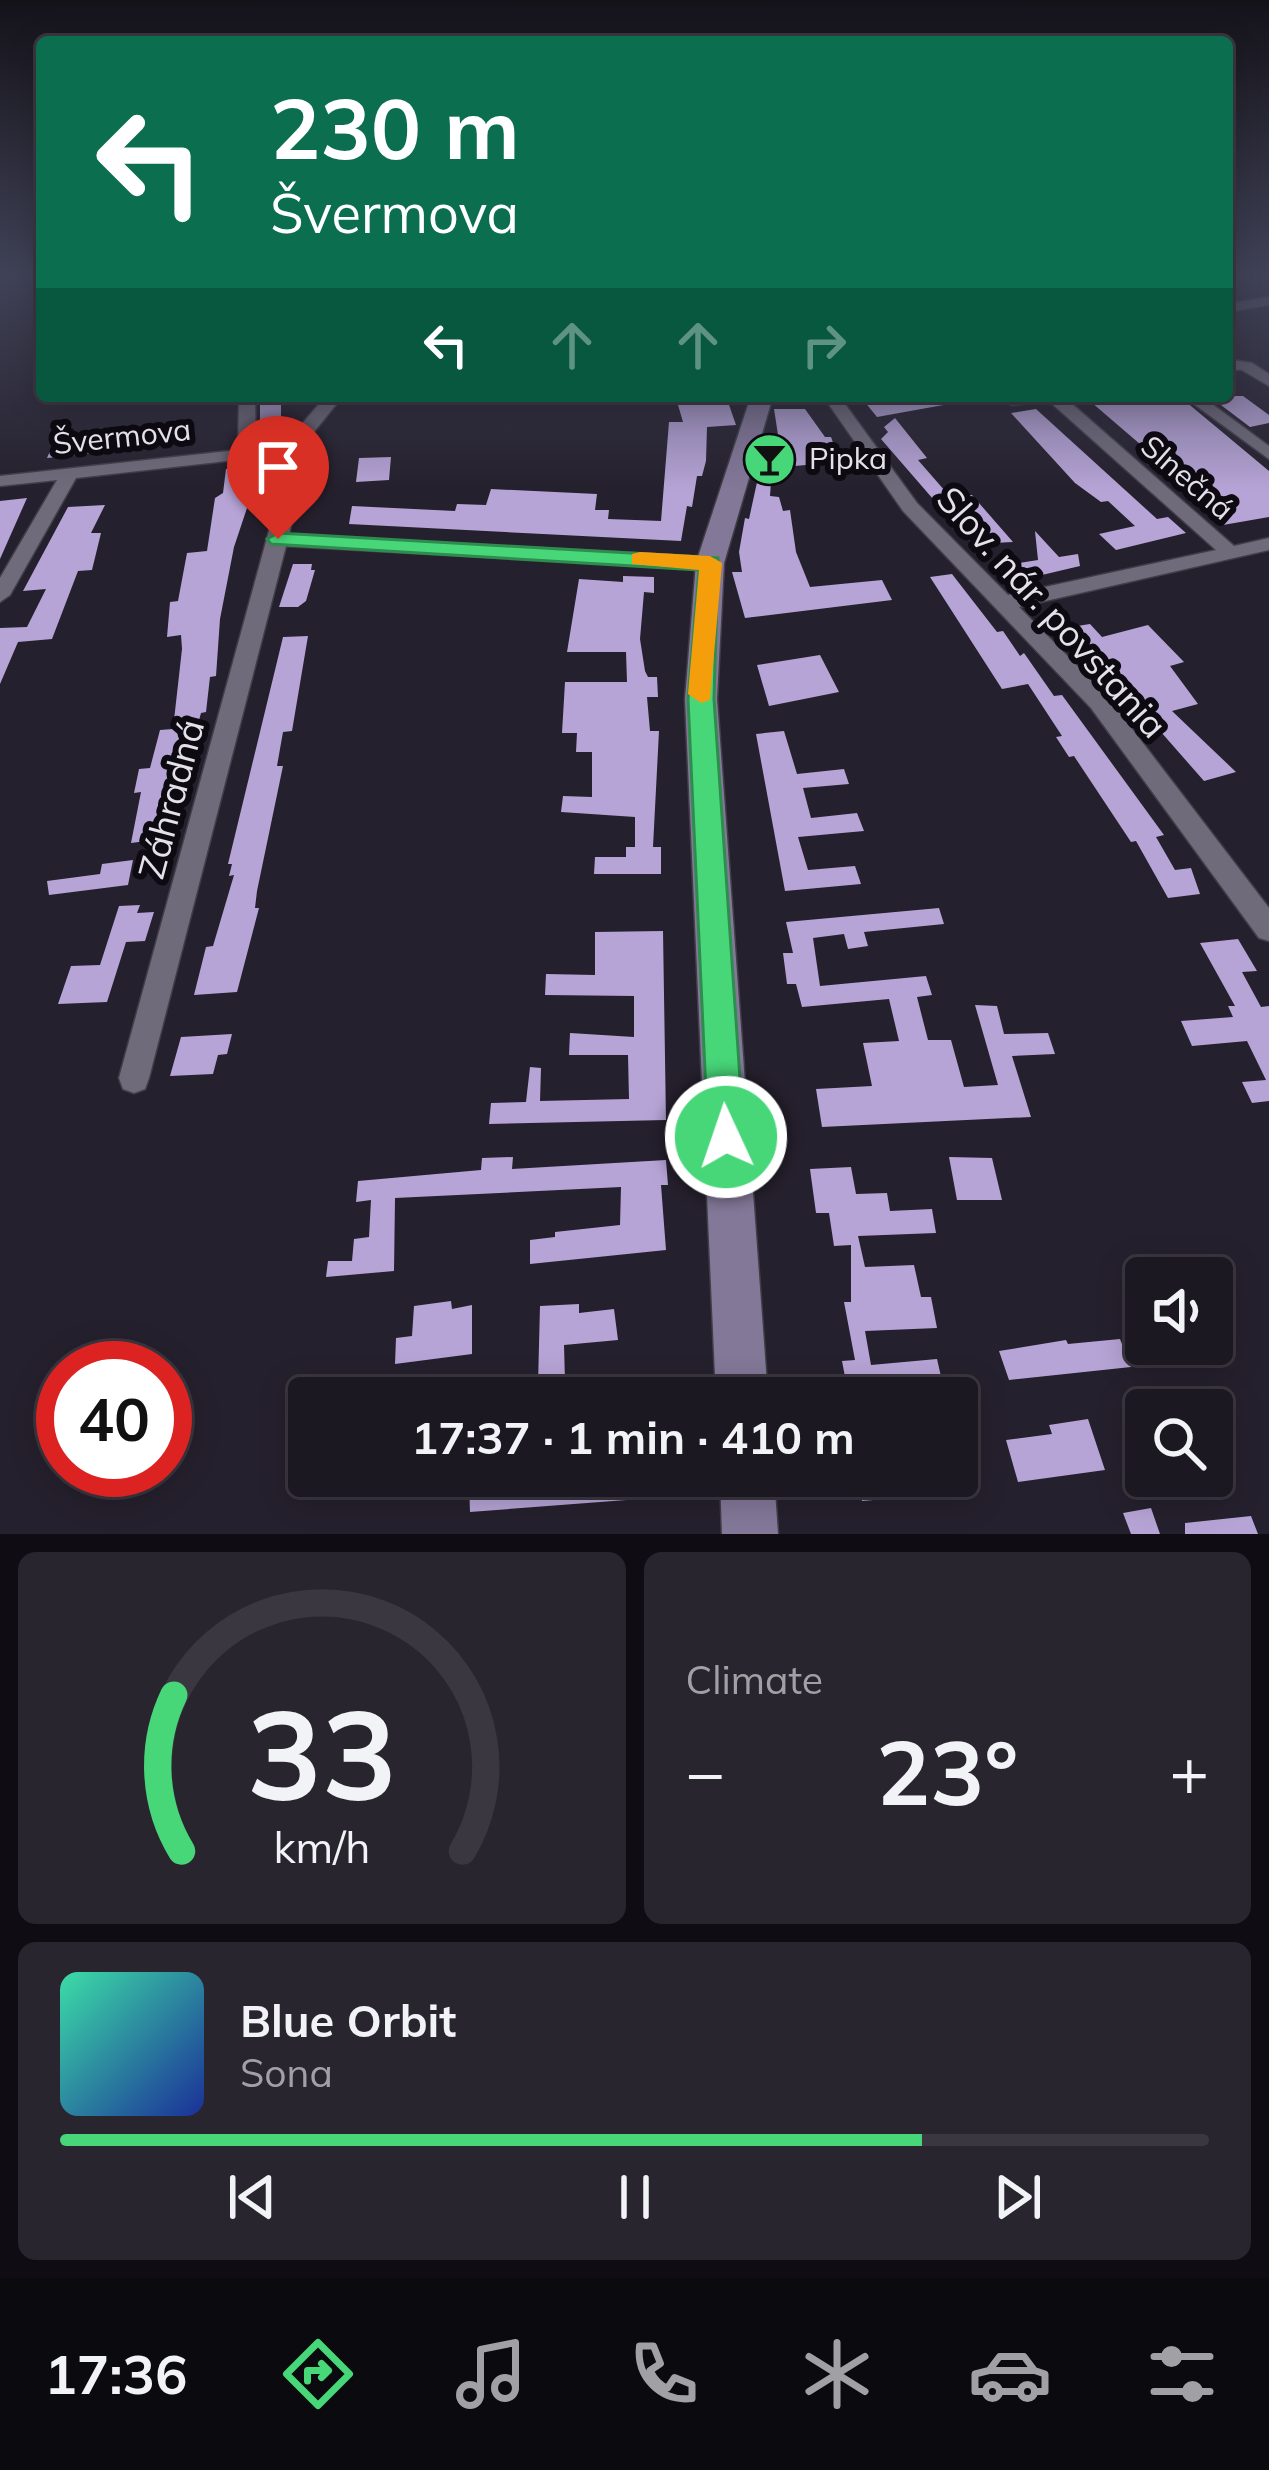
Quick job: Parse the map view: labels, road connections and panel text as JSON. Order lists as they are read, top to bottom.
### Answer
{
  "streets": {
    "street": [
      "Švermova",
      "Slnečná",
      "Slov. nár. povstania",
      "Záhradná"
    ]
  },
  "places": {
    "bar": ["Pipka"]
  },
  "page": {
    "turn": ["230 m", "Švermova"],
    "limit": "40",
    "trip": "17:37 · 1 min · 410 m",
    "tile": "Climate",
    "heat": ["−", "23°", "+"],
    "song": ["Blue Orbit", "Sona"],
    "tabs": "17:36",
    "gauge": ["33", "km/h"]
  }
}
